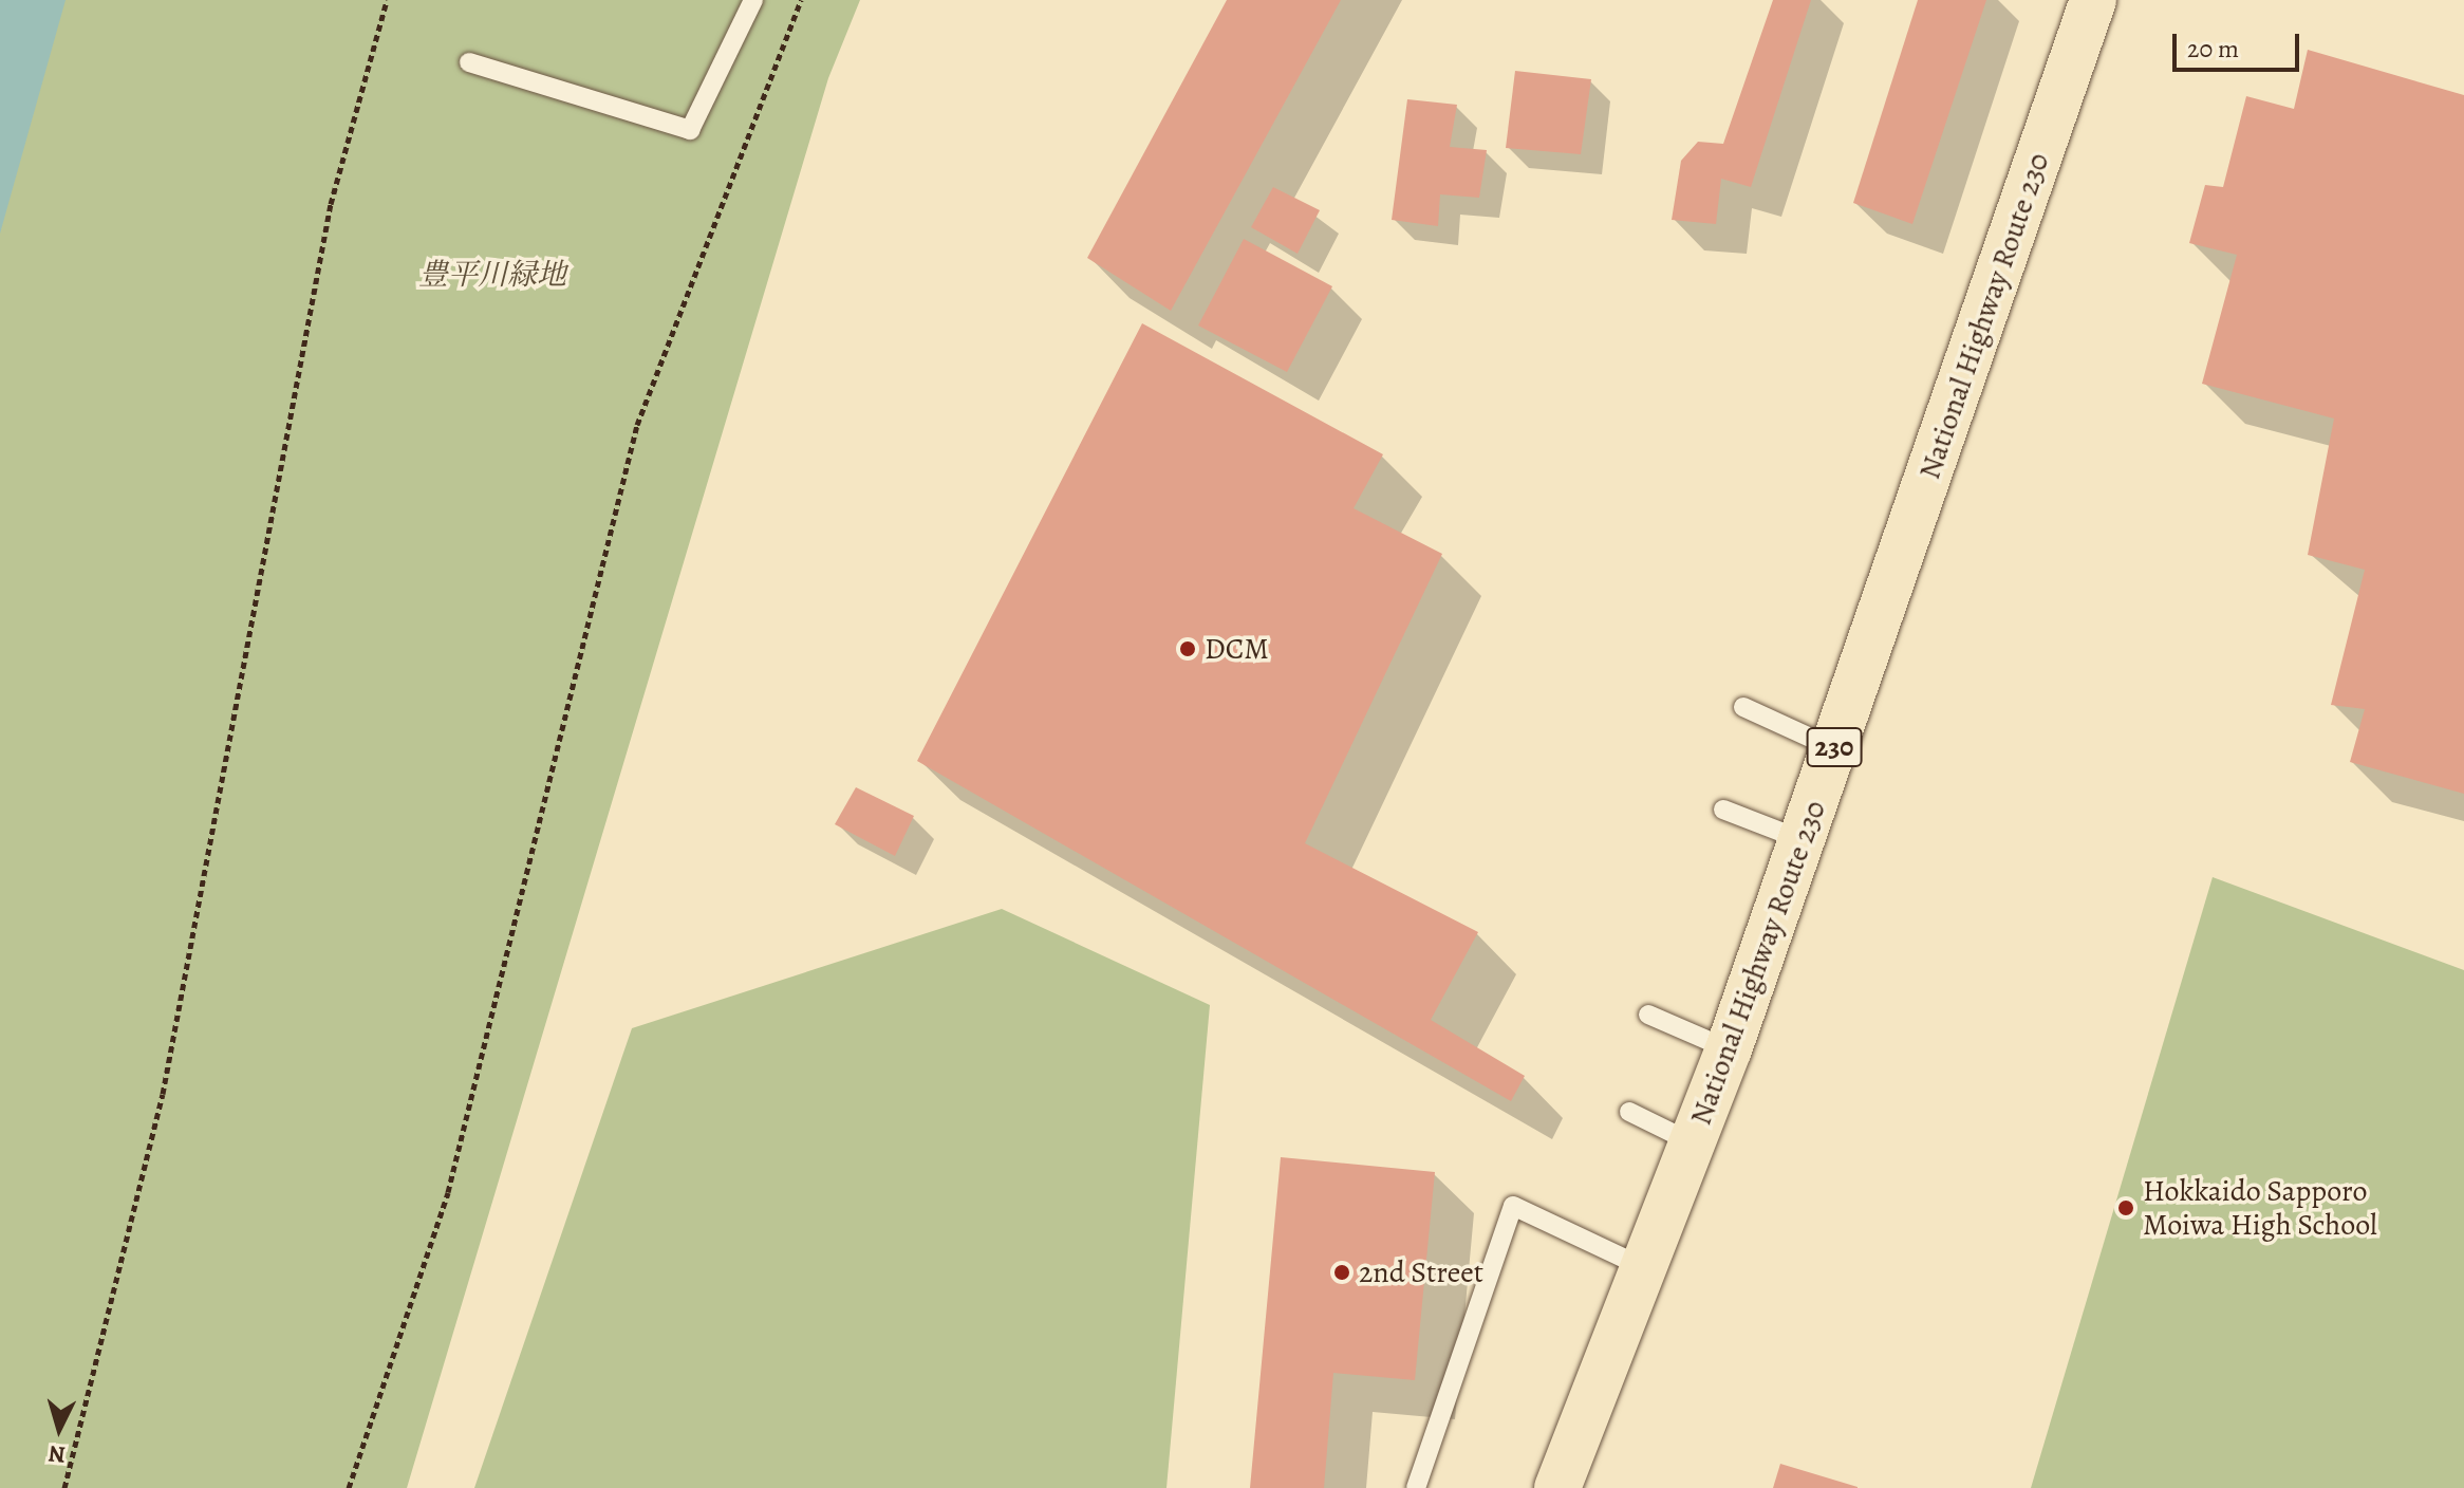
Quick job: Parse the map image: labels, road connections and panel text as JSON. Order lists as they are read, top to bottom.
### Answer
{
  "streets": {
    "highway": ["National Highway Route 230", "230"]
  },
  "parks": ["豊平川緑地"],
  "places": ["DCM", "Hokkaido Sapporo Moiwa High School", "2nd Street"],
  "scale_bar": "20 m",
  "north": "bottom"
}
